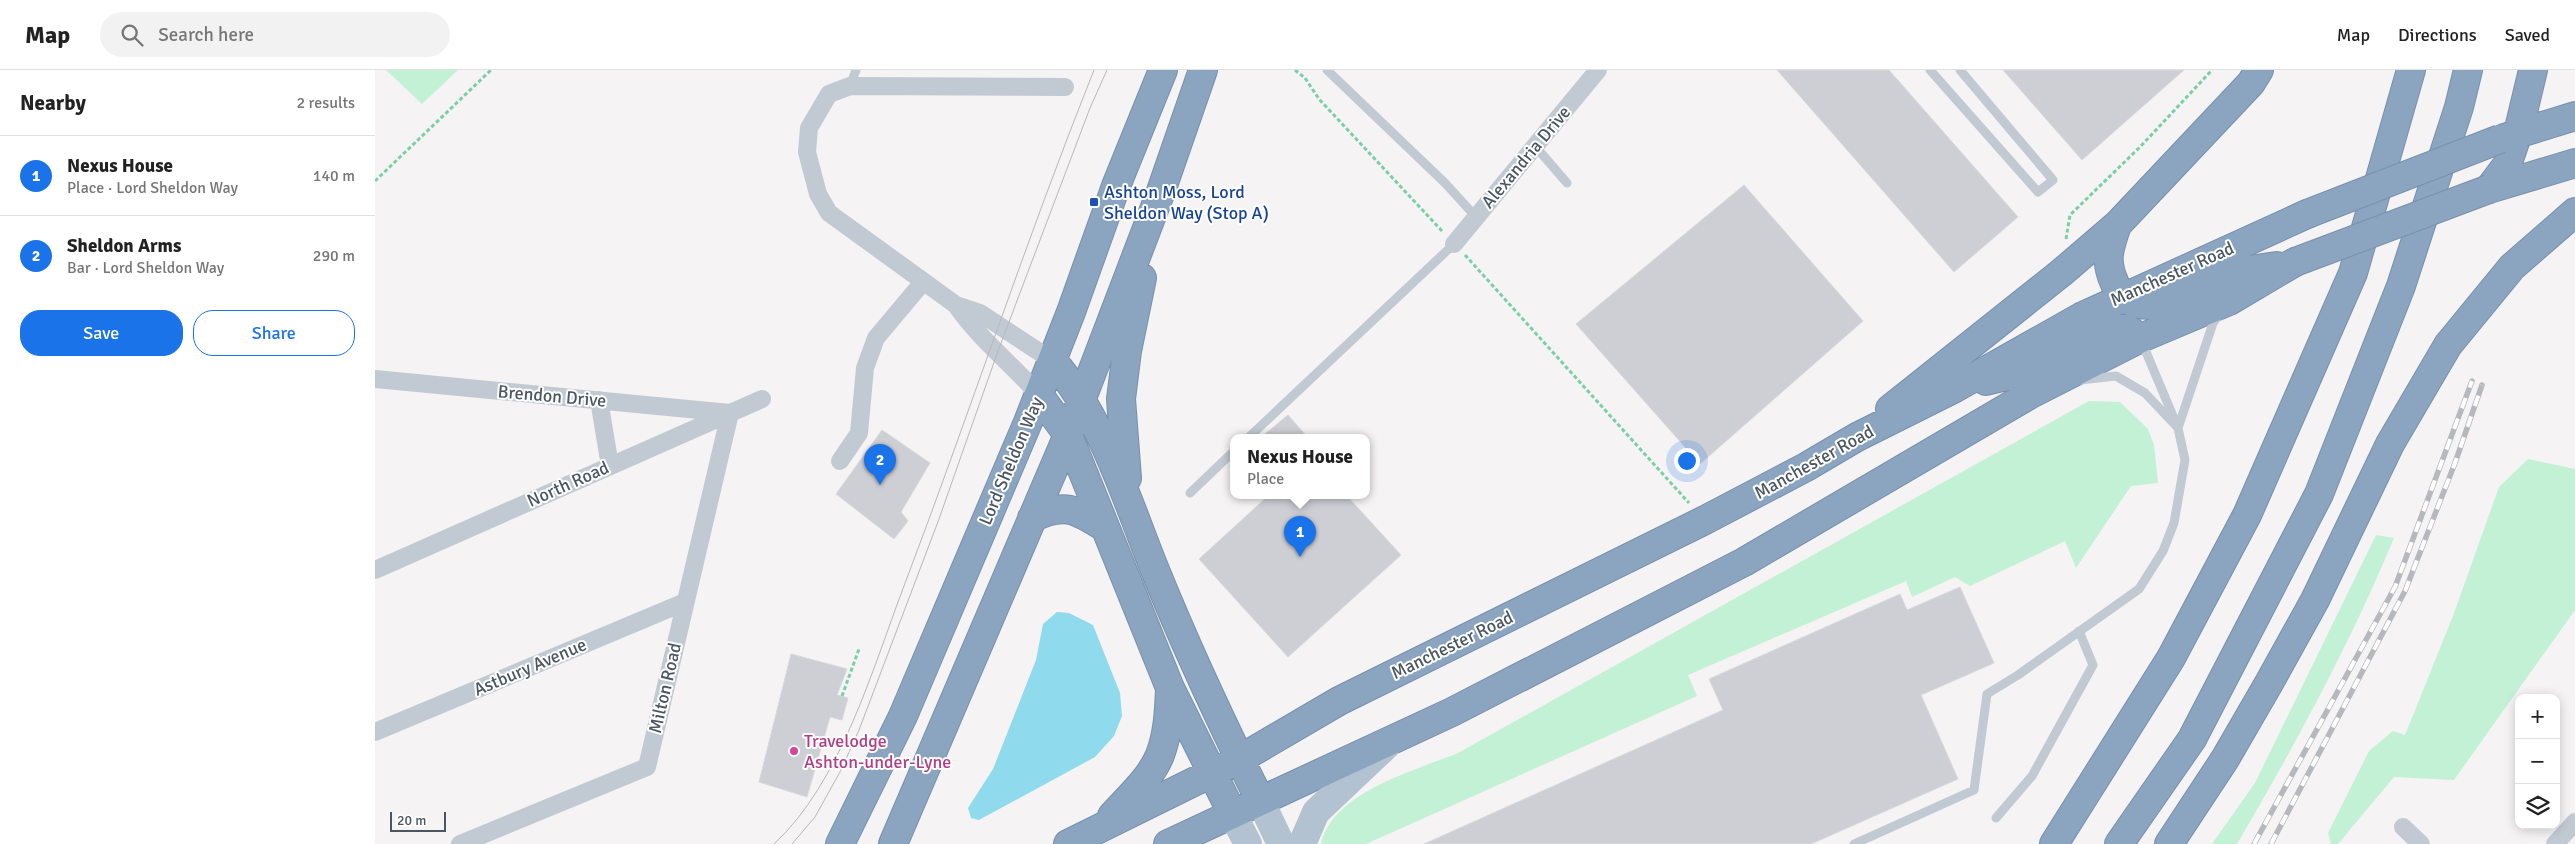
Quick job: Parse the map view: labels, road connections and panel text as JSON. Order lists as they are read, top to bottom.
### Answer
{
  "streets": {
    "highway": ["Manchester Road", "Lord Sheldon Way"],
    "street": [
      "Alexandria Drive",
      "Brendon Drive",
      "North Road",
      "Astbury Avenue",
      "Milton Road"
    ]
  },
  "crossings": [
    ["Brendon Drive", "North Road"],
    ["Brendon Drive", "Milton Road"],
    ["North Road", "Milton Road"],
    ["Astbury Avenue", "Milton Road"]
  ],
  "places": {
    "transit": ["Ashton Moss, Lord Sheldon Way (Stop A)"],
    "other": ["Travelodge Ashton-under-Lyne"]
  },
  "scale_bar": "20 m",
  "page": {
    "header": "Map",
    "search": "Search here",
    "nav": ["Map", "Directions", "Saved"],
    "heading": ["Nearby", "2 results"],
    "list": [
      {
        "mark": "1",
        "name": "Nexus House",
        "note": "Place · Lord Sheldon Way",
        "value": "140 m"
      },
      {
        "mark": "2",
        "name": "Sheldon Arms",
        "note": "Bar · Lord Sheldon Way",
        "value": "290 m"
      }
    ],
    "buttons": ["Save", "Share"],
    "popup": ["Nexus House", "Place"],
    "pins": ["2", "1"],
    "map_buttons": ["+", "−"],
    "scale": "20 m"
  }
}
